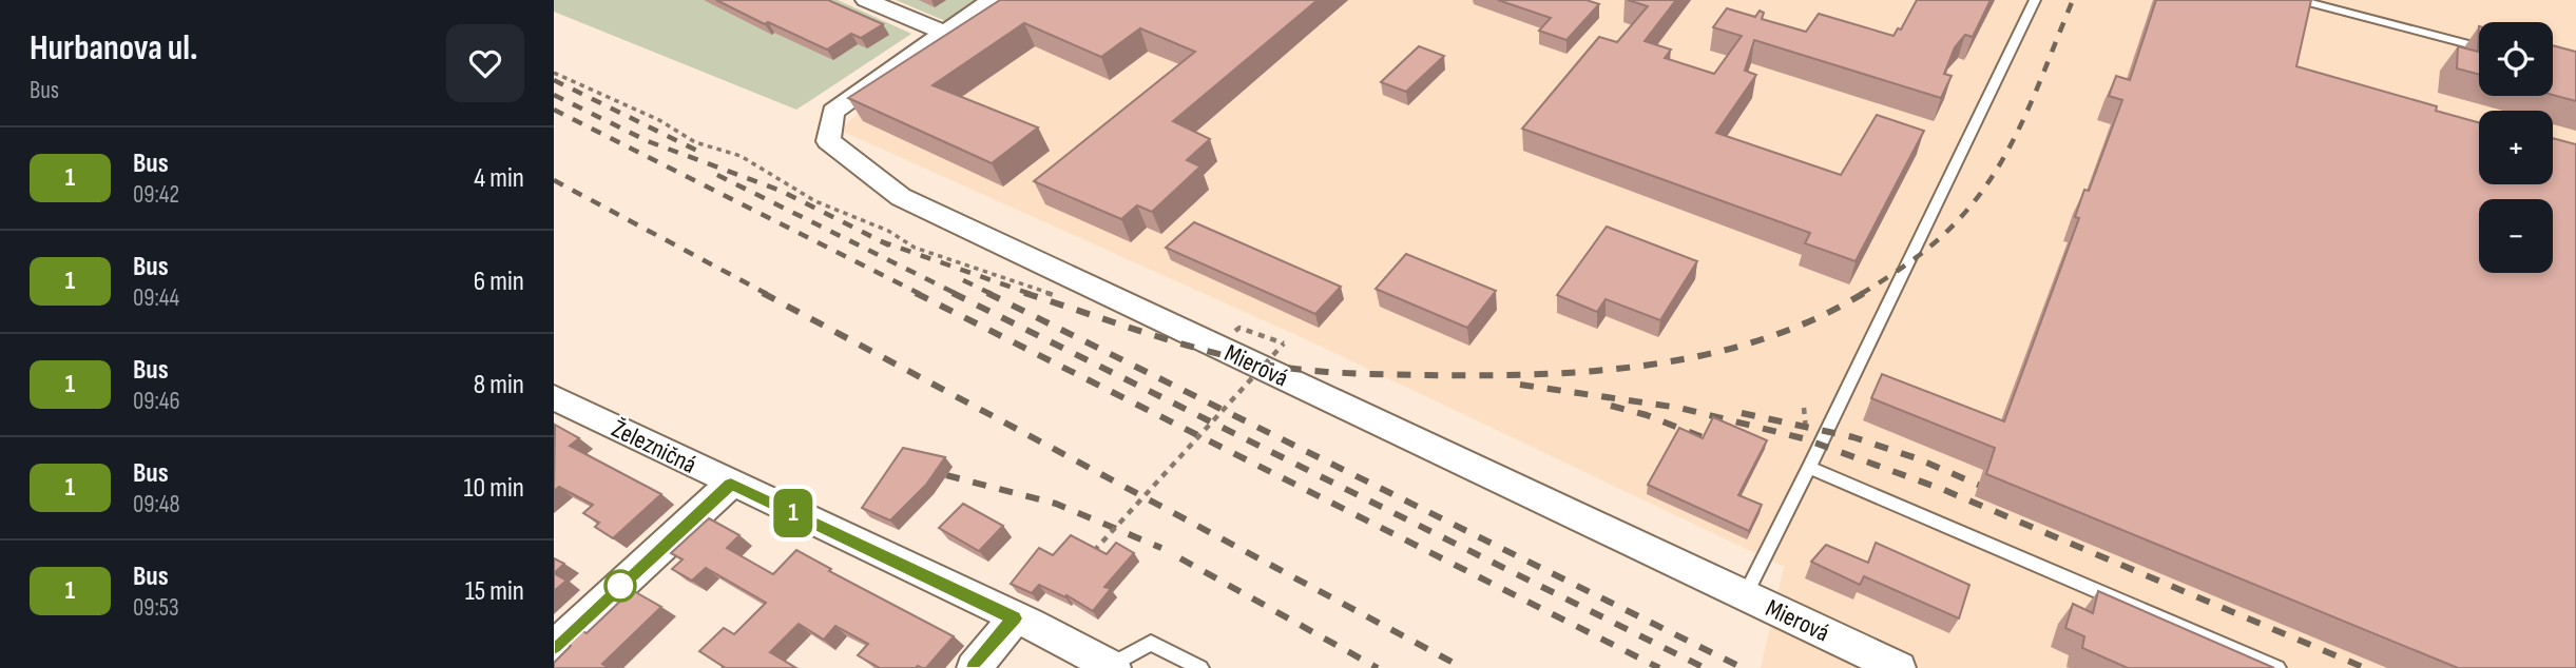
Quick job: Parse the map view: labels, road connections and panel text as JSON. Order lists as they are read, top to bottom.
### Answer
{
  "streets": {
    "street": ["Mierová", "Železničná"]
  },
  "lines": ["bus line 1"],
  "page": {
    "heading": ["Hurbanova ul.", "Bus"],
    "on_map": "1",
    "map_buttons": ["+", "−"],
    "list": [
      {
        "mark": "1",
        "name": "Bus",
        "note": "09:42",
        "value": "4 min"
      },
      {
        "mark": "1",
        "name": "Bus",
        "note": "09:44",
        "value": "6 min"
      },
      {
        "mark": "1",
        "name": "Bus",
        "note": "09:46",
        "value": "8 min"
      },
      {
        "mark": "1",
        "name": "Bus",
        "note": "09:48",
        "value": "10 min"
      },
      {
        "mark": "1",
        "name": "Bus",
        "note": "09:53",
        "value": "15 min"
      }
    ]
  }
}
